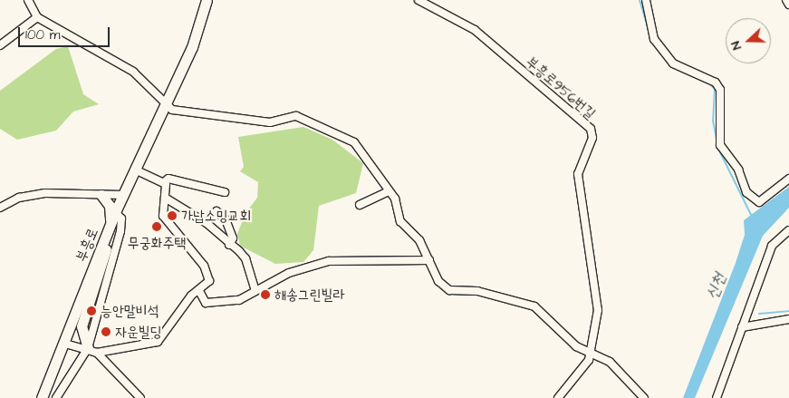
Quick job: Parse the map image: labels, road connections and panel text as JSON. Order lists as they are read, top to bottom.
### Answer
{
  "streets": {
    "main road": ["부흥로"],
    "street": ["부흥로956번길"]
  },
  "water": ["신천"],
  "places": [
    "가납소밍교회",
    "무궁화주택",
    "해송그린빌라",
    "능안말비석",
    "자운빌딩"
  ],
  "scale_bar": "100 m",
  "north": "left"
}
